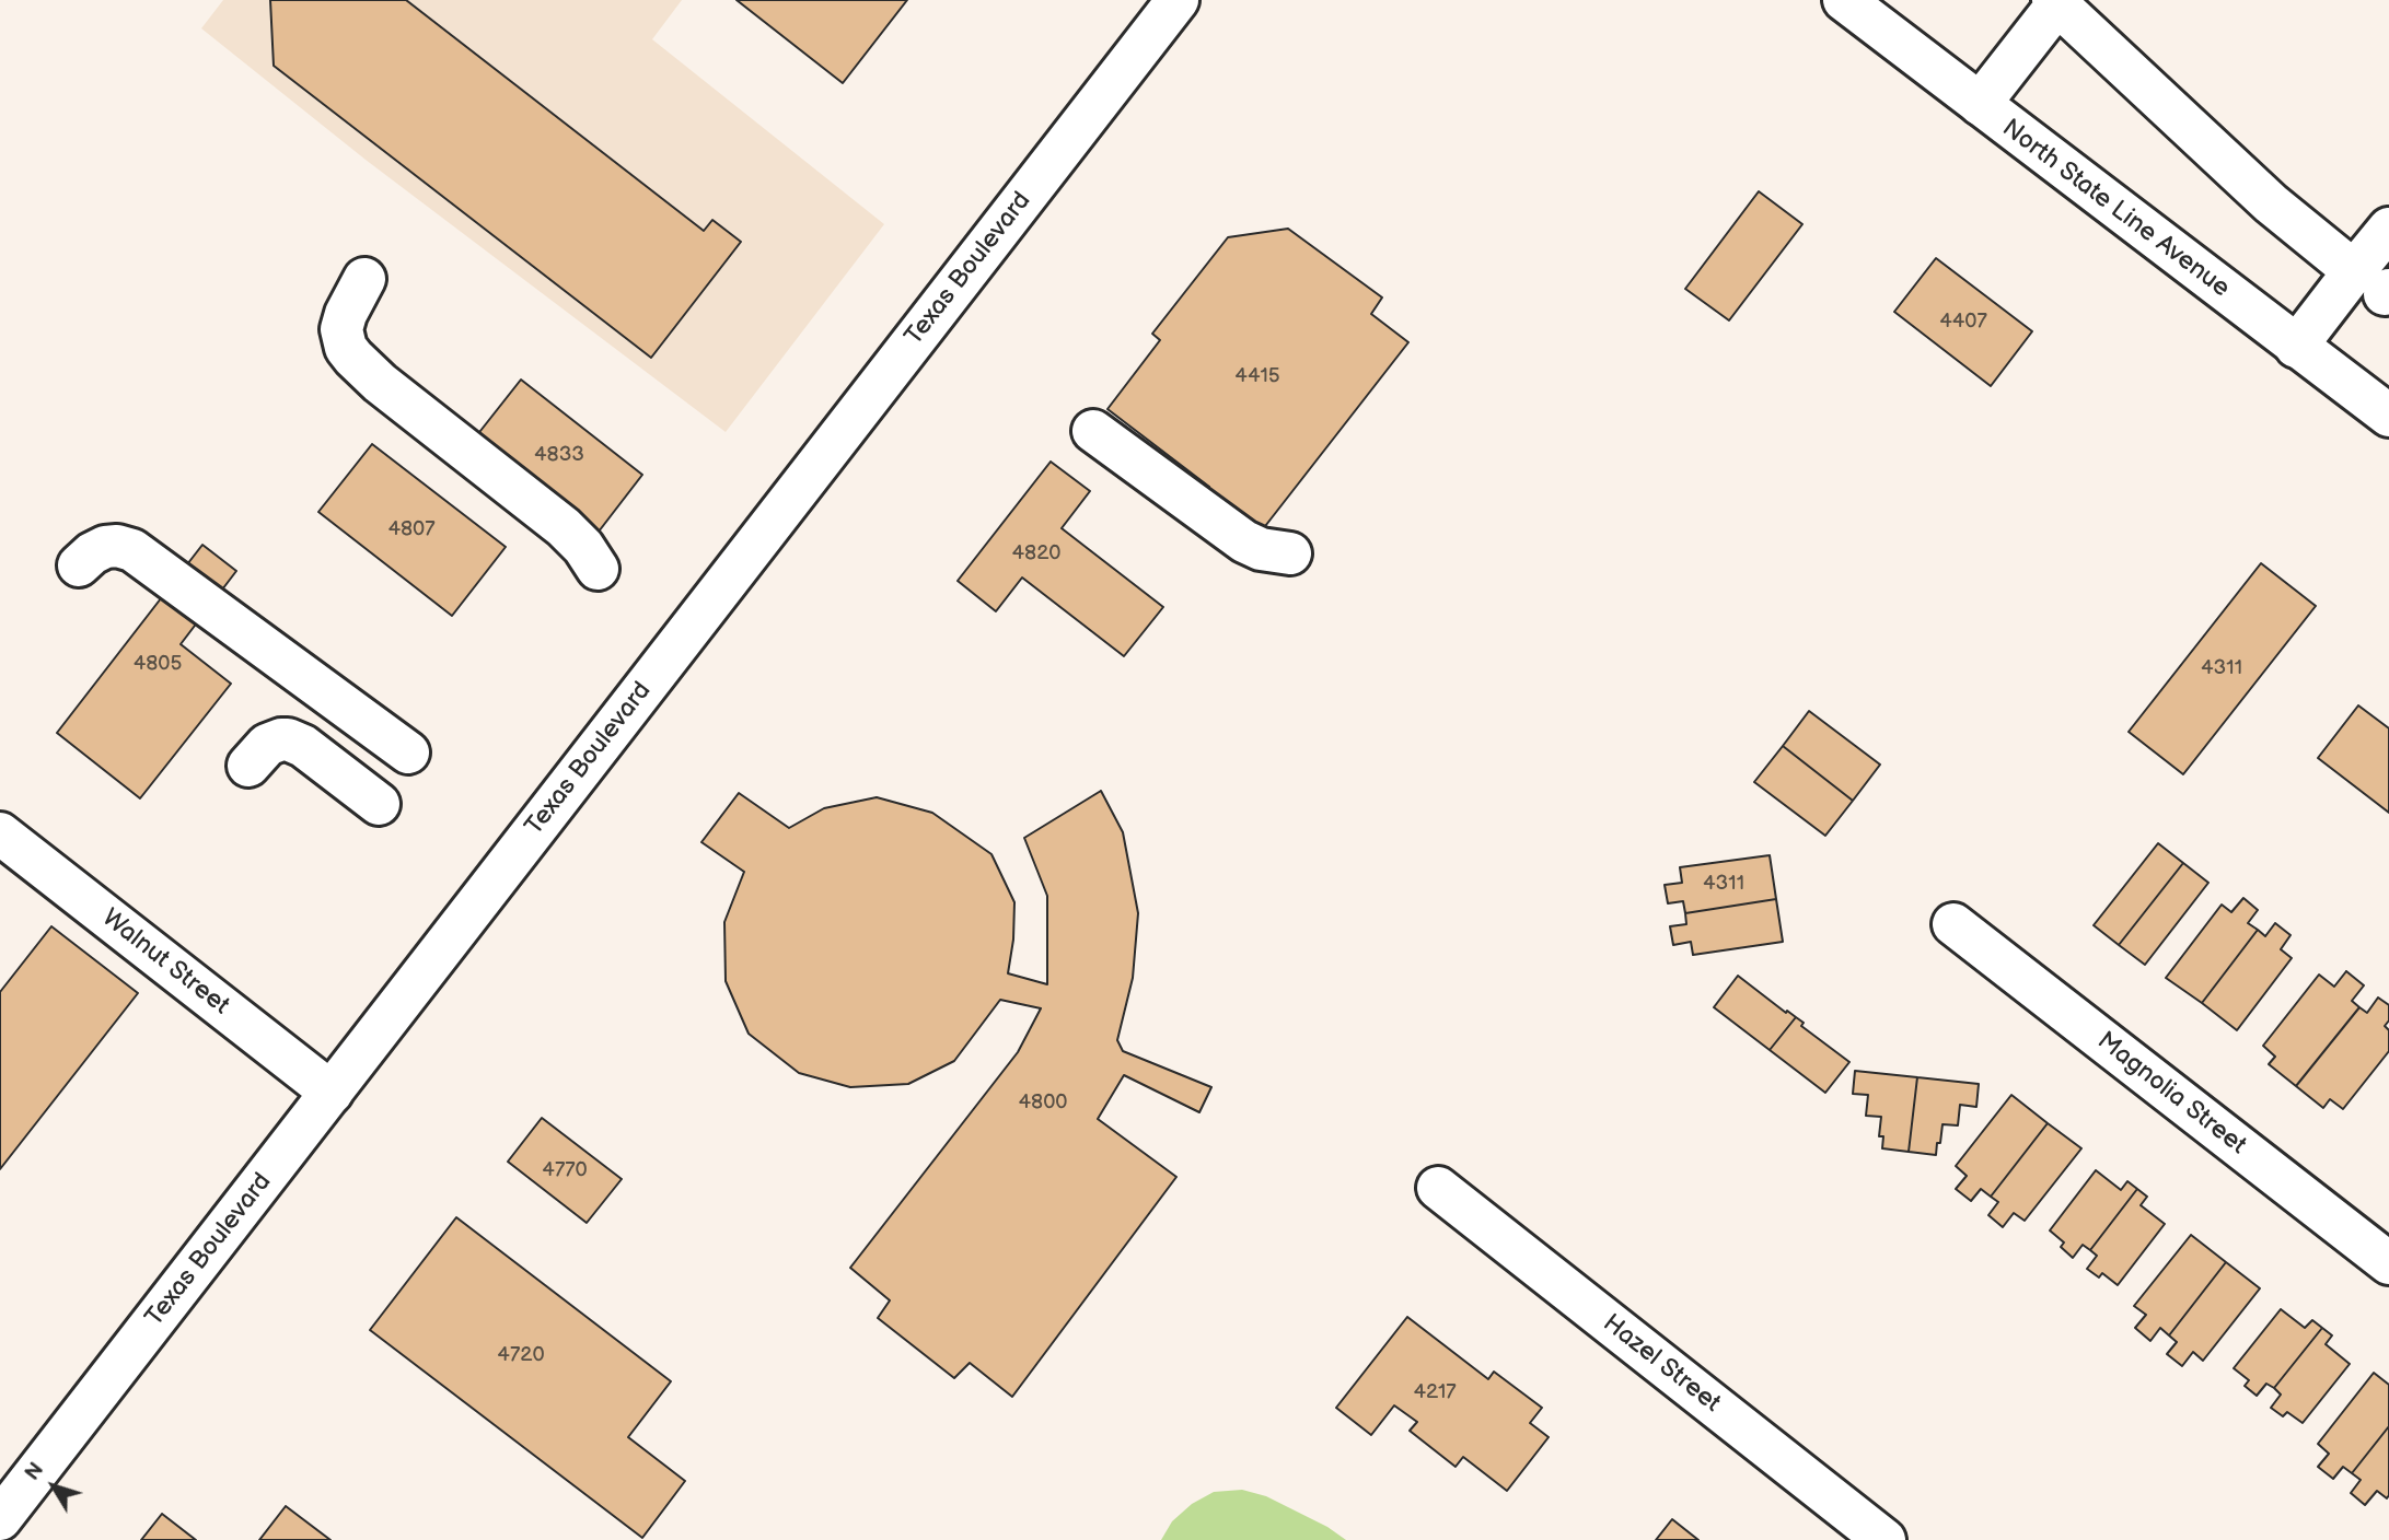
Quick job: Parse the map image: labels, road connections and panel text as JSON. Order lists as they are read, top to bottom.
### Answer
{
  "streets": {
    "main road": [
      "North State Line Avenue",
      "Texas Boulevard",
      "Walnut Street",
      "Magnolia Street",
      "Hazel Street"
    ]
  },
  "crossings": [
    ["Texas Boulevard", "Walnut Street"]
  ],
  "house_numbers": [
    "4407",
    "4415",
    "4833",
    "4807",
    "4820",
    "4805",
    "4311",
    "4311",
    "4800",
    "4770",
    "4720",
    "4217"
  ],
  "north": "top left"
}
